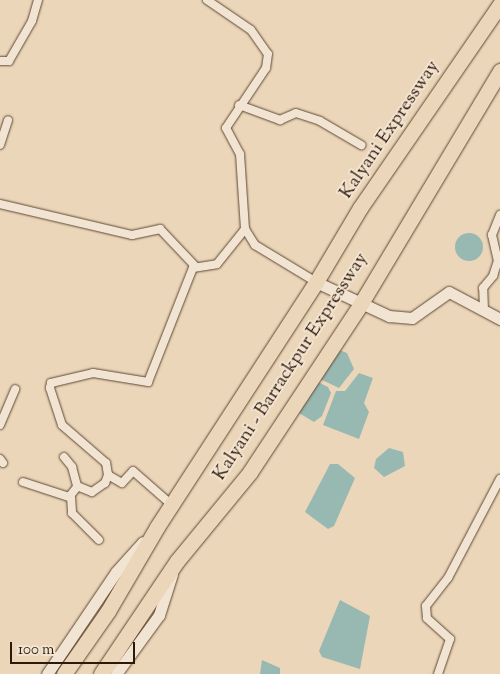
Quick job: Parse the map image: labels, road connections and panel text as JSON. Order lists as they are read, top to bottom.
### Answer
{
  "streets": {
    "highway": ["Kalyani Expressway", "Kalyani - Barrackpur Expressway"]
  },
  "crossings": [
    ["Kalyani Expressway", "Kalyani - Barrackpur Expressway"]
  ],
  "scale_bar": "100 m"
}
